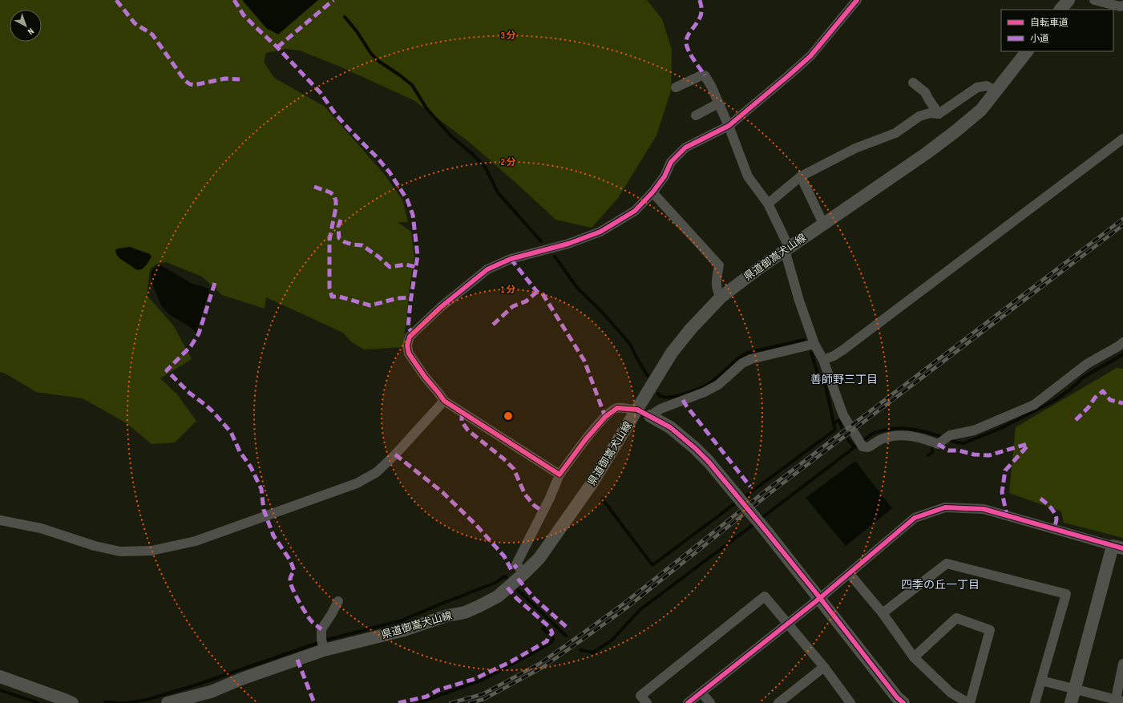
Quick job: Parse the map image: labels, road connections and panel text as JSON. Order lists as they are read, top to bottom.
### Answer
{
  "streets": {
    "main road": ["県道御嵩犬山線"]
  },
  "districts": ["善師野三丁目", "四季の丘一丁目"],
  "legend": ["自転車道", "小道"],
  "north": "bottom right",
  "rings": ["3 分", "2 分", "1 分"]
}
